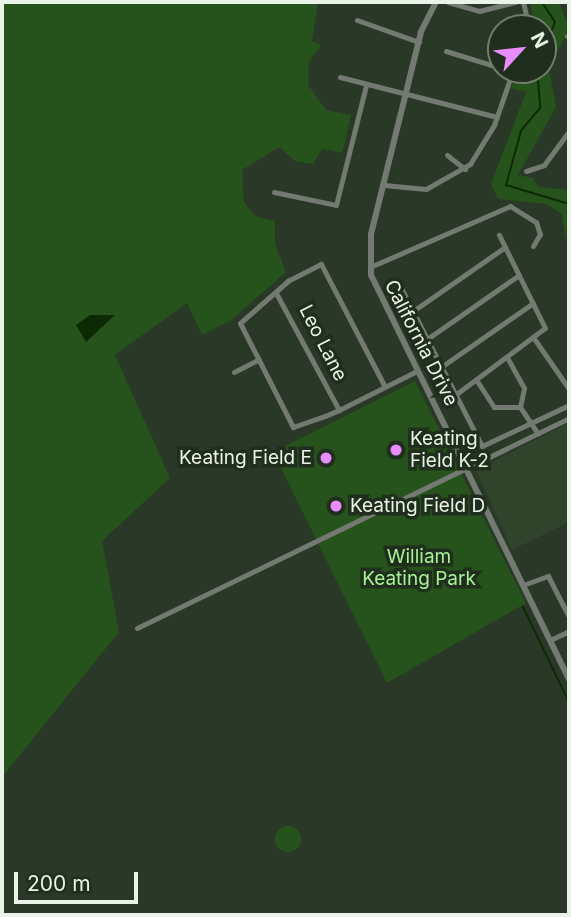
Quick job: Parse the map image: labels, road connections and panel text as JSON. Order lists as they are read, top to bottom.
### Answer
{
  "streets": {
    "street": ["Leo Lane", "California Drive"]
  },
  "parks": ["William Keating Park"],
  "places": ["Keating Field K-2", "Keating Field E", "Keating Field D"],
  "scale_bar": "200 m",
  "north": "top right"
}
